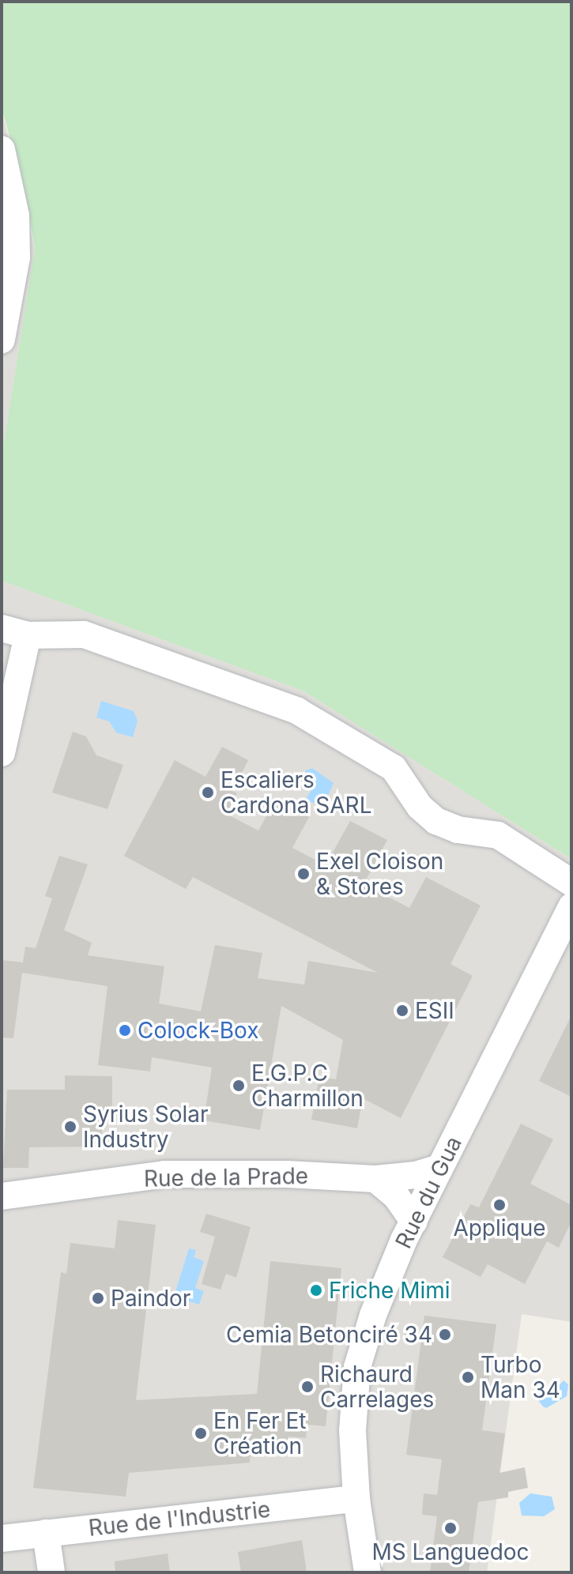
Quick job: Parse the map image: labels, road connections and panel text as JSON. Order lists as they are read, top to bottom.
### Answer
{
  "streets": {
    "street": ["Rue de la Prade", "Rue du Gua", "Rue de l'Industrie"]
  },
  "crossings": [
    ["Rue de la Prade", "Rue du Gua"],
    ["Rue du Gua", "Rue de l'Industrie"]
  ],
  "places": [
    "Escaliers Cardona SARL",
    "Exel Cloison & Stores",
    "ESII",
    "Colock-Box",
    "E.G.P.C Charmillon",
    "Syrius Solar Industry",
    "Applique",
    "Friche Mimi",
    "Paindor",
    "Cemia Betonciré 34",
    "Turbo Man 34",
    "Richaurd Carrelages",
    "En Fer Et Création",
    "MS Languedoc"
  ]
}
